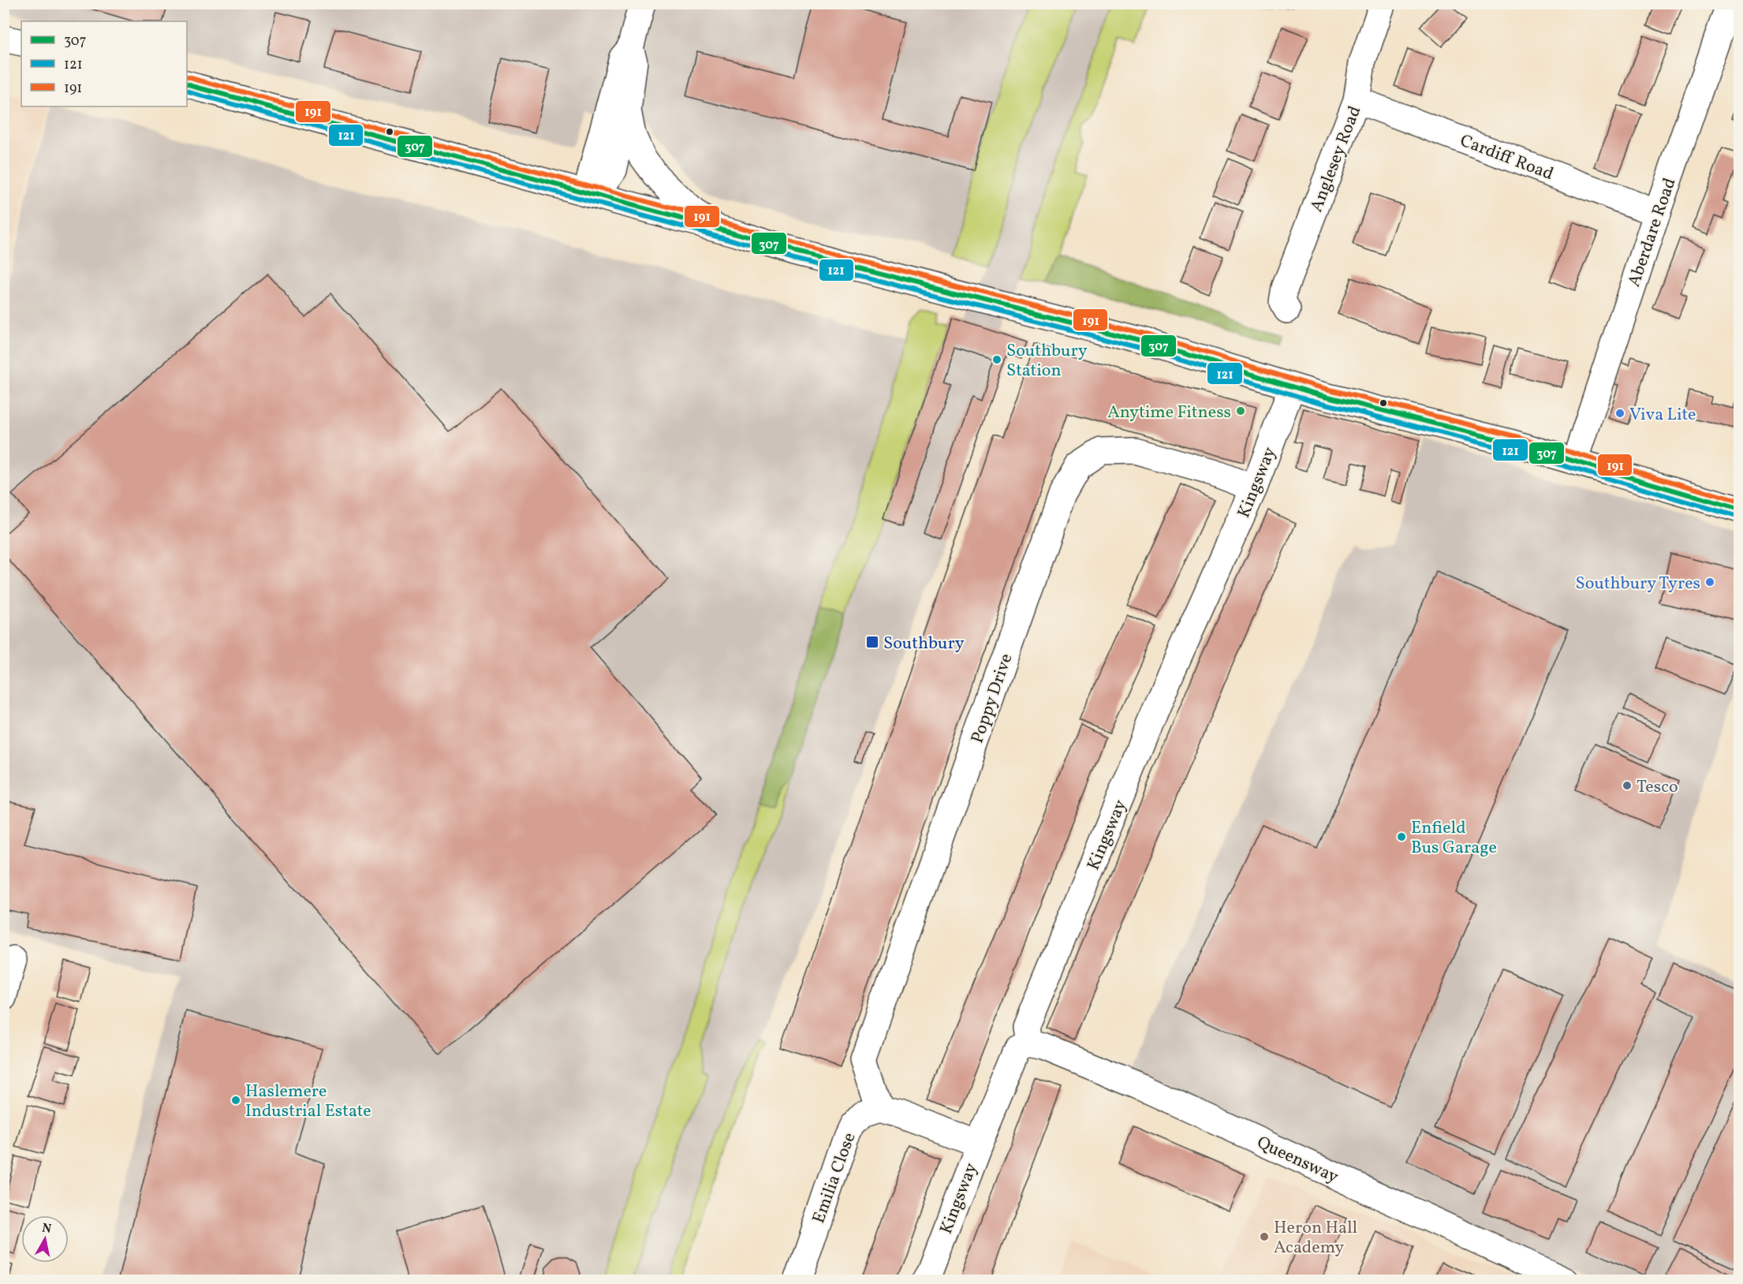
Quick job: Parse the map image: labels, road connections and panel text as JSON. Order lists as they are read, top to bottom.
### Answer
{
  "streets": {
    "street": [
      "Cardiff Road",
      "Anglesey Road",
      "Aberdare Road",
      "Kingsway",
      "Poppy Drive",
      "Queensway",
      "Emilia Close"
    ]
  },
  "crossings": [
    ["Cardiff Road", "Anglesey Road"],
    ["Cardiff Road", "Aberdare Road"],
    ["Kingsway", "Poppy Drive"],
    ["Kingsway", "Queensway"],
    ["Poppy Drive", "Emilia Close"]
  ],
  "places": {
    "other": [
      "Southbury Station",
      "Anytime Fitness",
      "Viva Lite",
      "Southbury Tyres",
      "Tesco",
      "Enfield Bus Garage",
      "Haslemere Industrial Estate",
      "Heron Hall Academy"
    ],
    "transit": ["Southbury"]
  },
  "lines": ["transit line 191", "transit line 307", "transit line 121"],
  "legend": ["307", "121", "191"],
  "north": "top"
}
